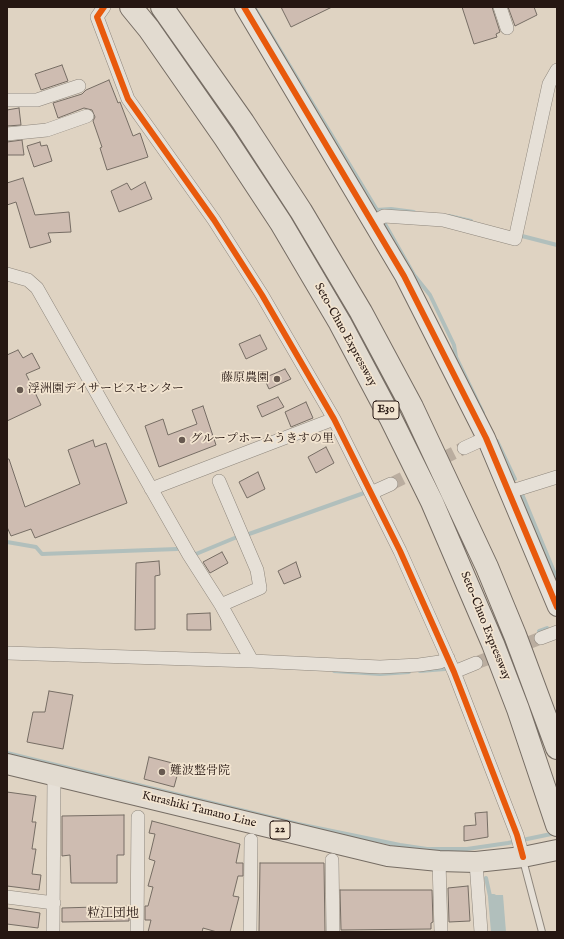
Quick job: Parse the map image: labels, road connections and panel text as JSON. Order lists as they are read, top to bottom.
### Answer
{
  "streets": {
    "highway": ["Seto-Chuo Expressway", "E30"],
    "main road": ["Kurashiki Tamano Line", "22"]
  },
  "districts": ["粒江団地"],
  "places": [
    "藤原農園",
    "浮洲園デイサービスセンター",
    "グループホームうきすの里",
    "難波整骨院"
  ]
}
